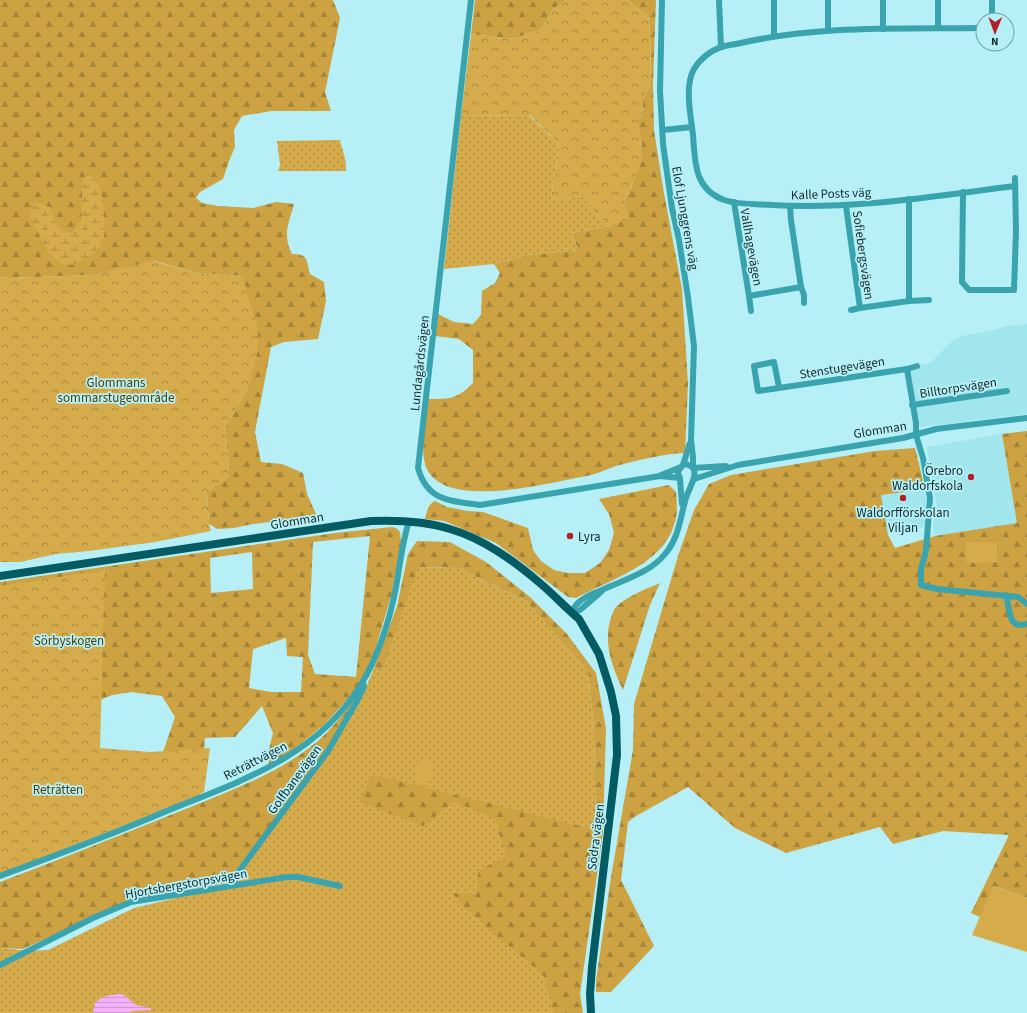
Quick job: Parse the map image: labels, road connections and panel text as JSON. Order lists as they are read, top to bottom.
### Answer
{
  "streets": {
    "main road": ["Glomman", "Södra vägen"],
    "street": [
      "Kalle Posts väg",
      "Elof Ljunggrens väg",
      "Vallhagevägen",
      "Sofiebergsvägen",
      "Lundagårdsvägen",
      "Stenstugevägen",
      "Billtorpsvägen",
      "Reträttvägen",
      "Golfbanevägen",
      "Hjortsbergstorpsvägen"
    ]
  },
  "crossings": [
    ["Kalle Posts väg", "Vallhagevägen"],
    ["Kalle Posts väg", "Sofiebergsvägen"],
    ["Elof Ljunggrens väg", "Lundagårdsvägen"],
    ["Elof Ljunggrens väg", "Glomman"],
    ["Lundagårdsvägen", "Glomman"],
    ["Glomman", "Reträttvägen"],
    ["Glomman", "Södra vägen"],
    ["Reträttvägen", "Golfbanevägen"],
    ["Golfbanevägen", "Hjortsbergstorpsvägen"]
  ],
  "parks": ["Glommans sommarstugeområde", "Sörbyskogen", "Reträtten"],
  "places": ["Örebro Waldorfskola", "Waldorfförskolan Viljan", "Lyra"],
  "north": "bottom"
}
